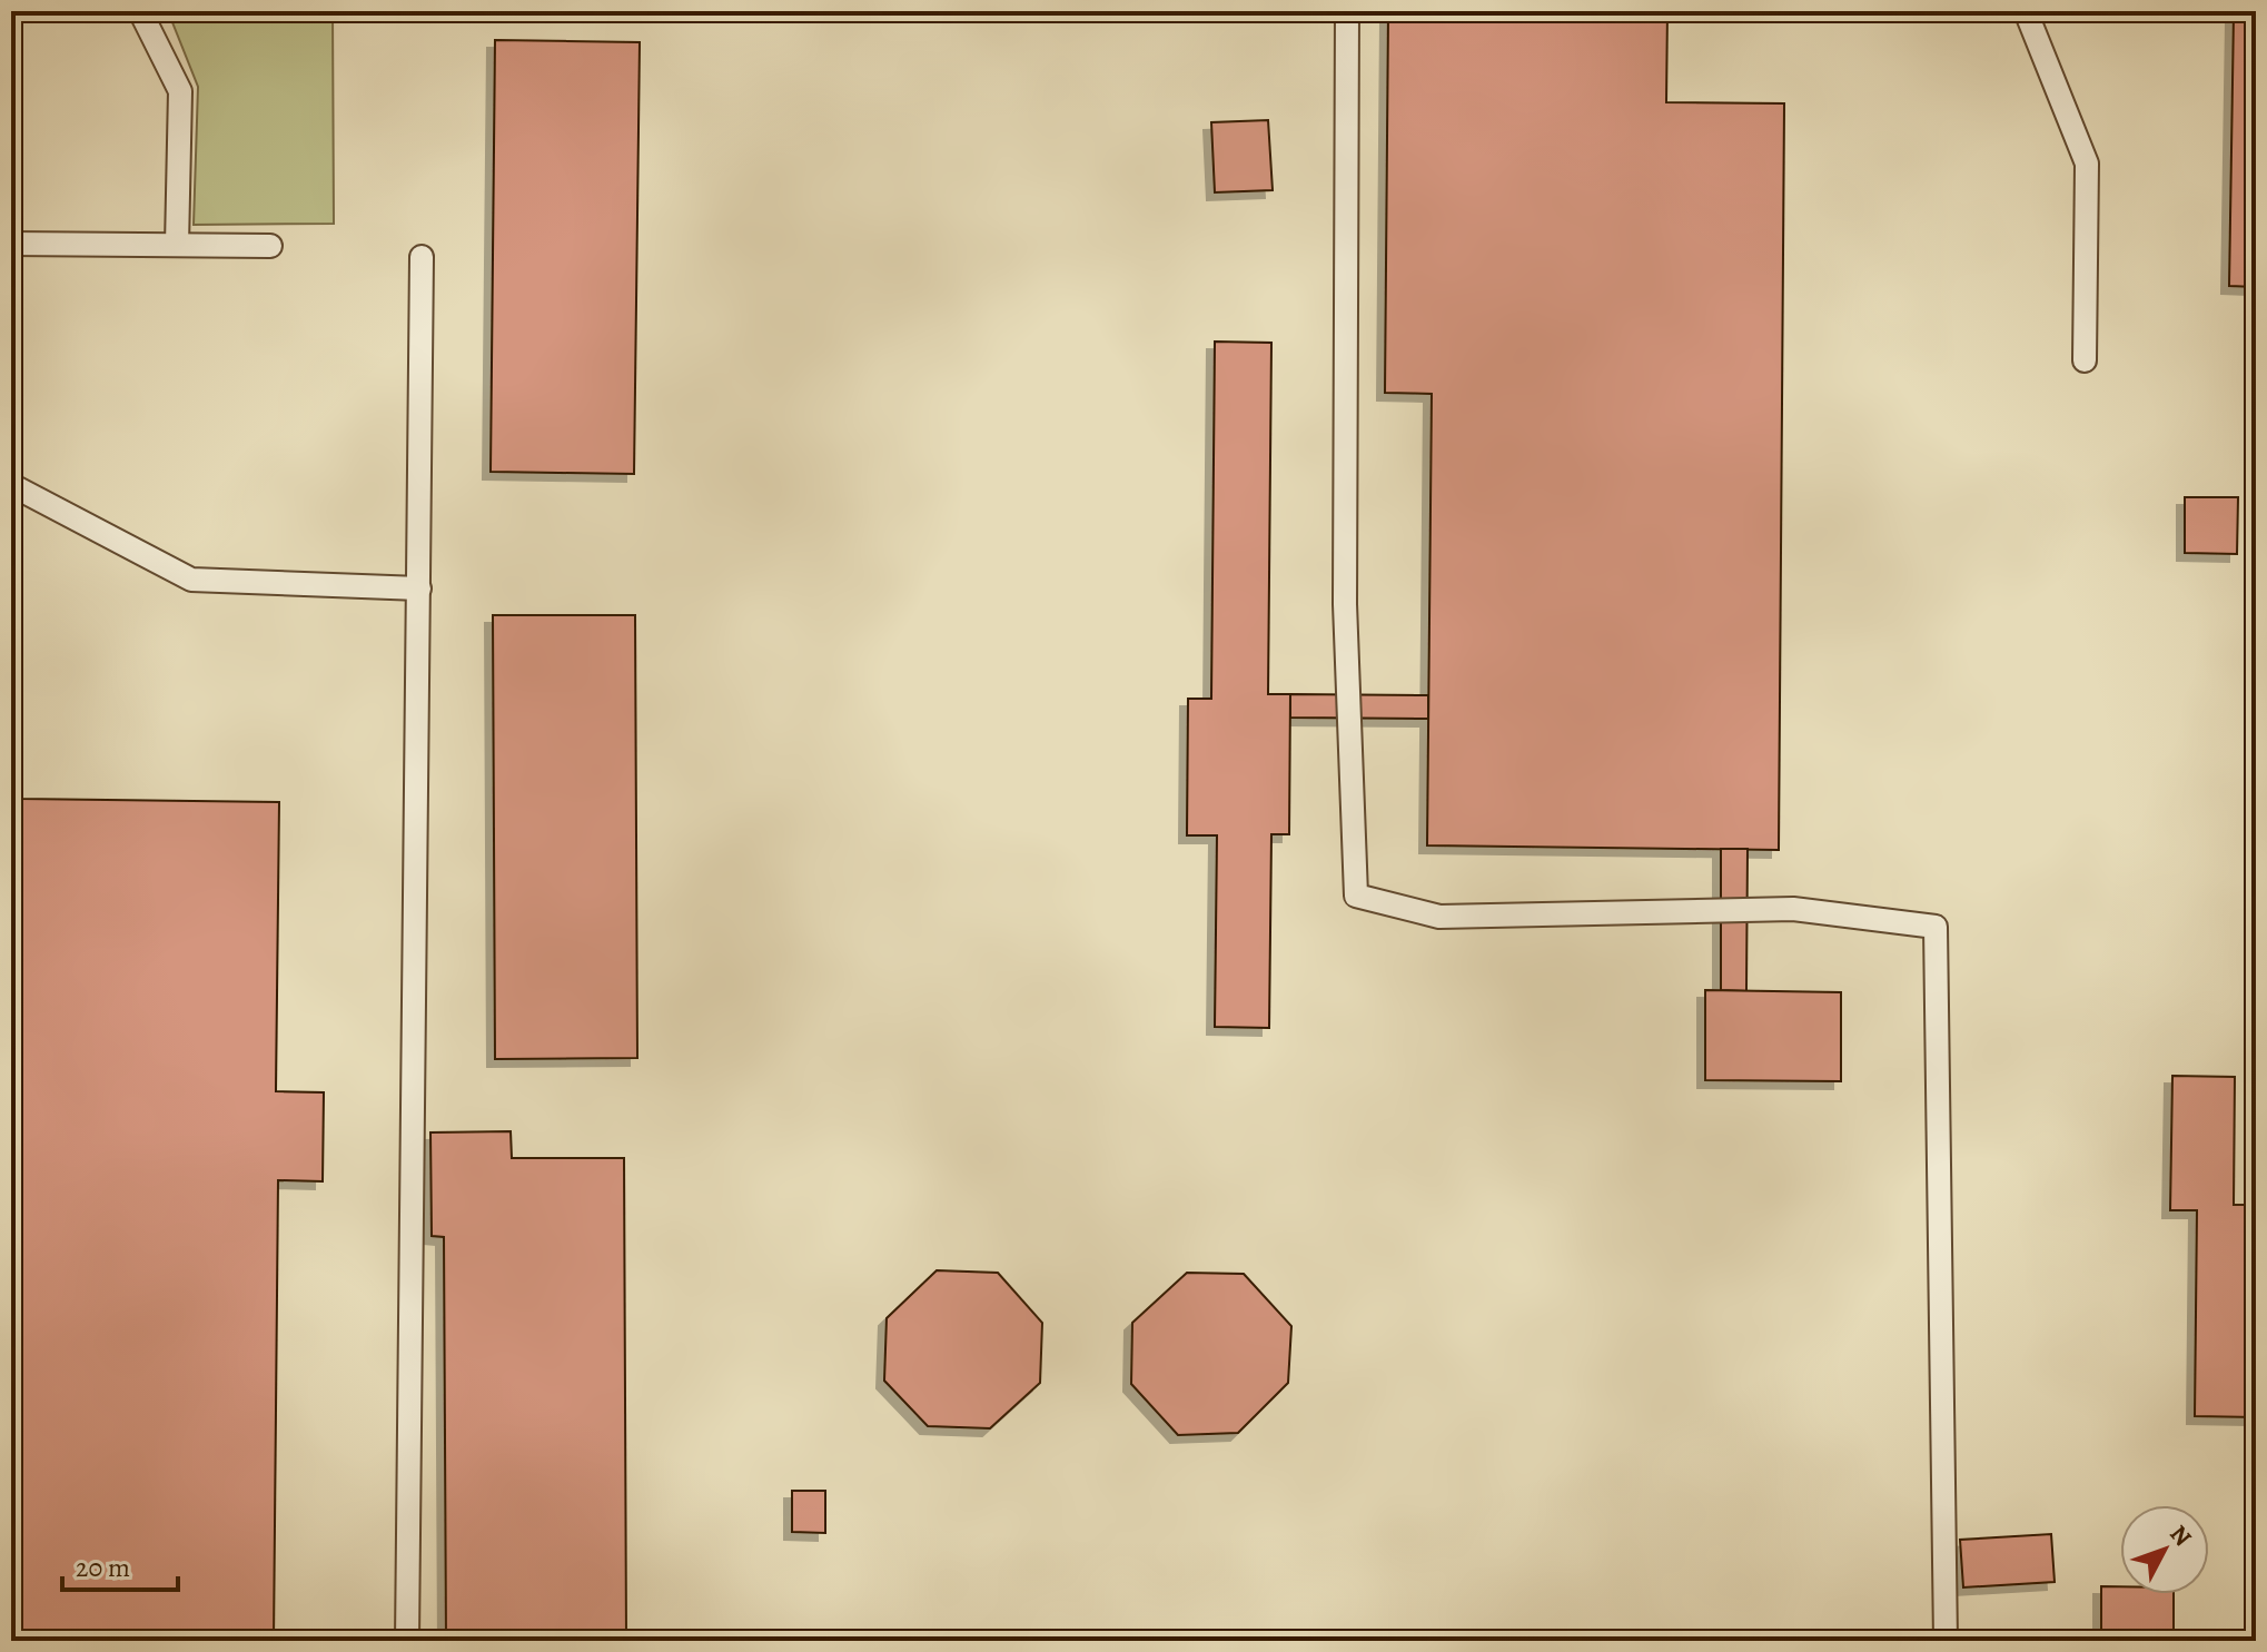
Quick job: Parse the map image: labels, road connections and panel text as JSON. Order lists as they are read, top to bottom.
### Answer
{
  "scale_bar": "20 m",
  "north": "top right"
}
